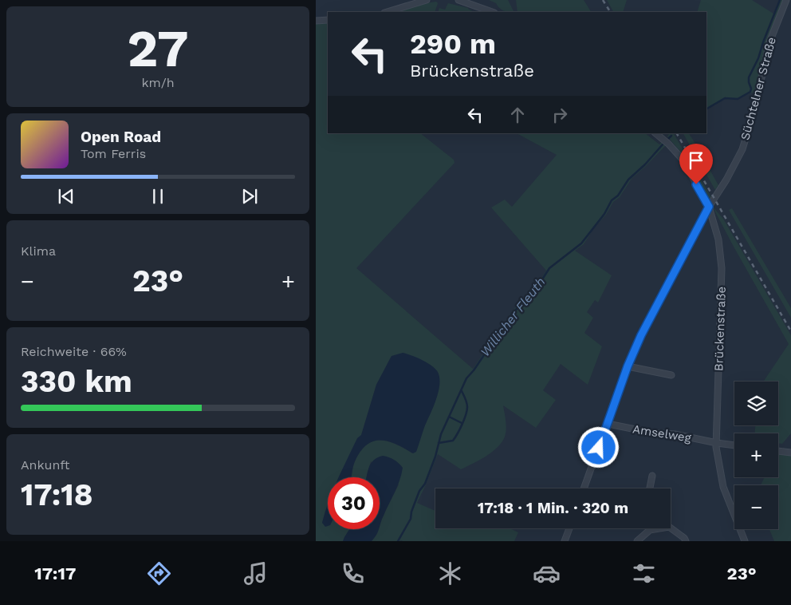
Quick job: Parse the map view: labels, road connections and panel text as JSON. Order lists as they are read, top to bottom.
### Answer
{
  "streets": {
    "street": ["Süchtelner Straße", "Brückenstraße", "Amselweg"]
  },
  "crossings": [
    ["Süchtelner Straße", "Brückenstraße"],
    ["Süchtelner Straße", "Amselweg"],
    ["Brückenstraße", "Amselweg"]
  ],
  "water": ["Willicher Fleuth"],
  "page": {
    "tile": [
      ["27", "km/h"],
      "Klima",
      ["Reichweite · 66%", "330 km"],
      ["Ankunft", "17:18"]
    ],
    "turn": ["290 m", "Brückenstraße"],
    "song": ["Open Road", "Tom Ferris"],
    "heat": ["−", "23°", "+"],
    "map_buttons": ["+", "−"],
    "limit": "30",
    "trip": "17:18 · 1 Min. · 320 m",
    "tabs": ["17:17", "23°"]
  }
}
